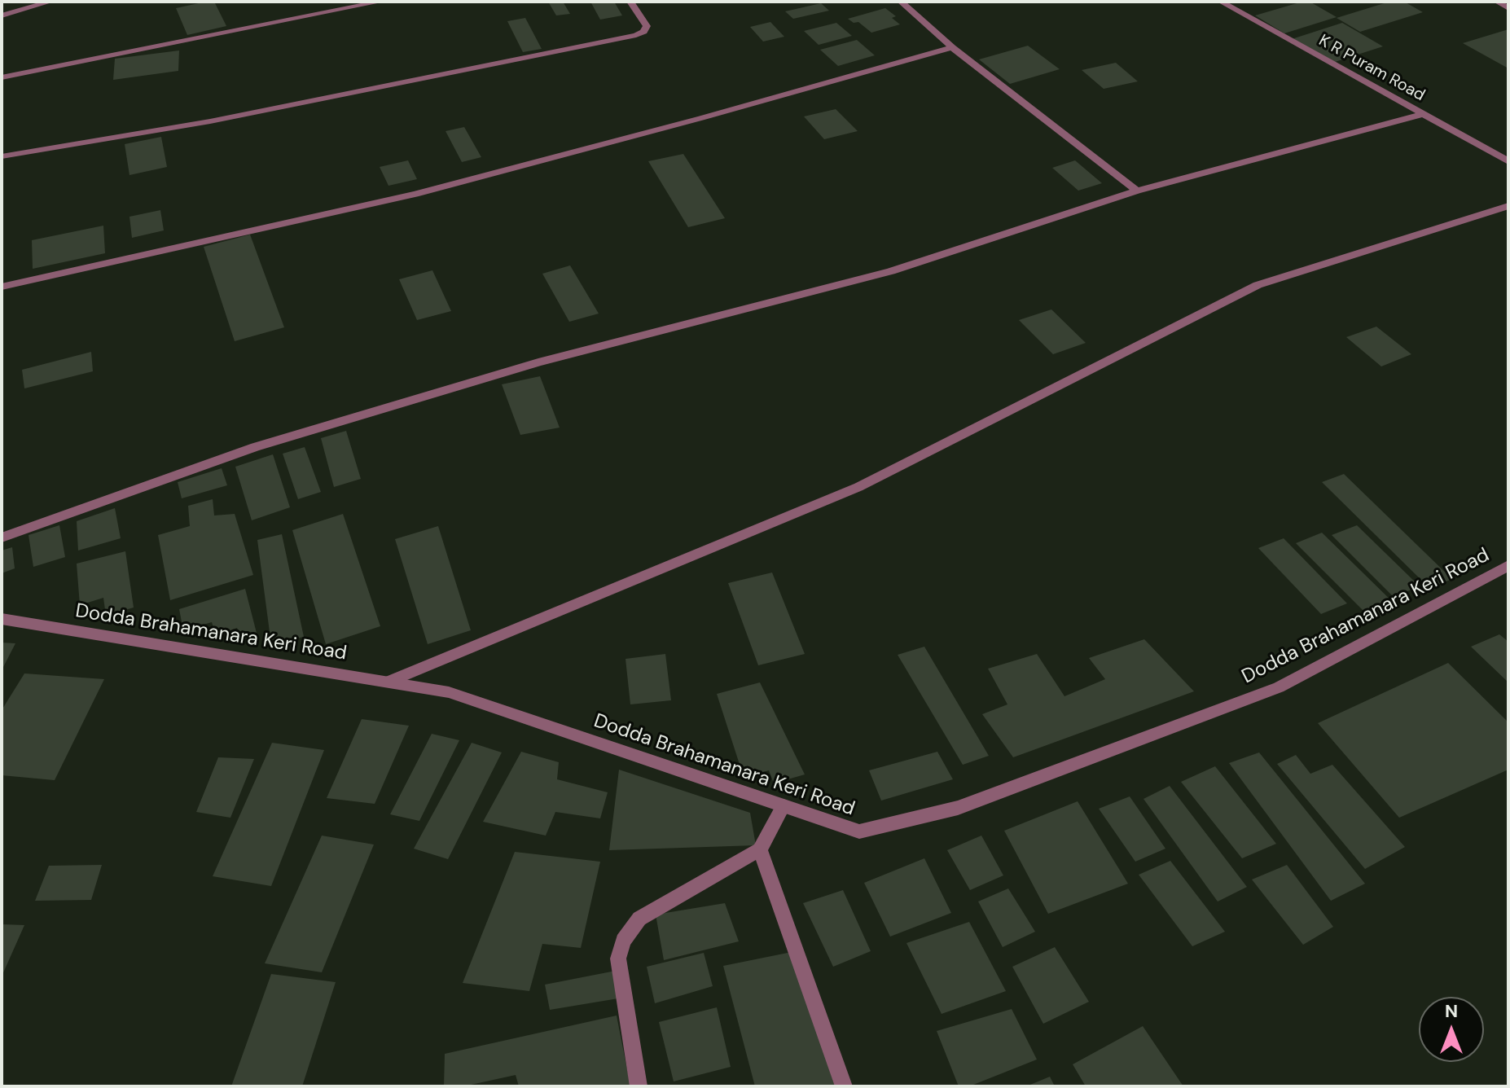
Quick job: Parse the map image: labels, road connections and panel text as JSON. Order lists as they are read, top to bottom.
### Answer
{
  "streets": {
    "street": ["K R Puram Road", "Dodda Brahamanara Keri Road"]
  },
  "north": "top"
}
